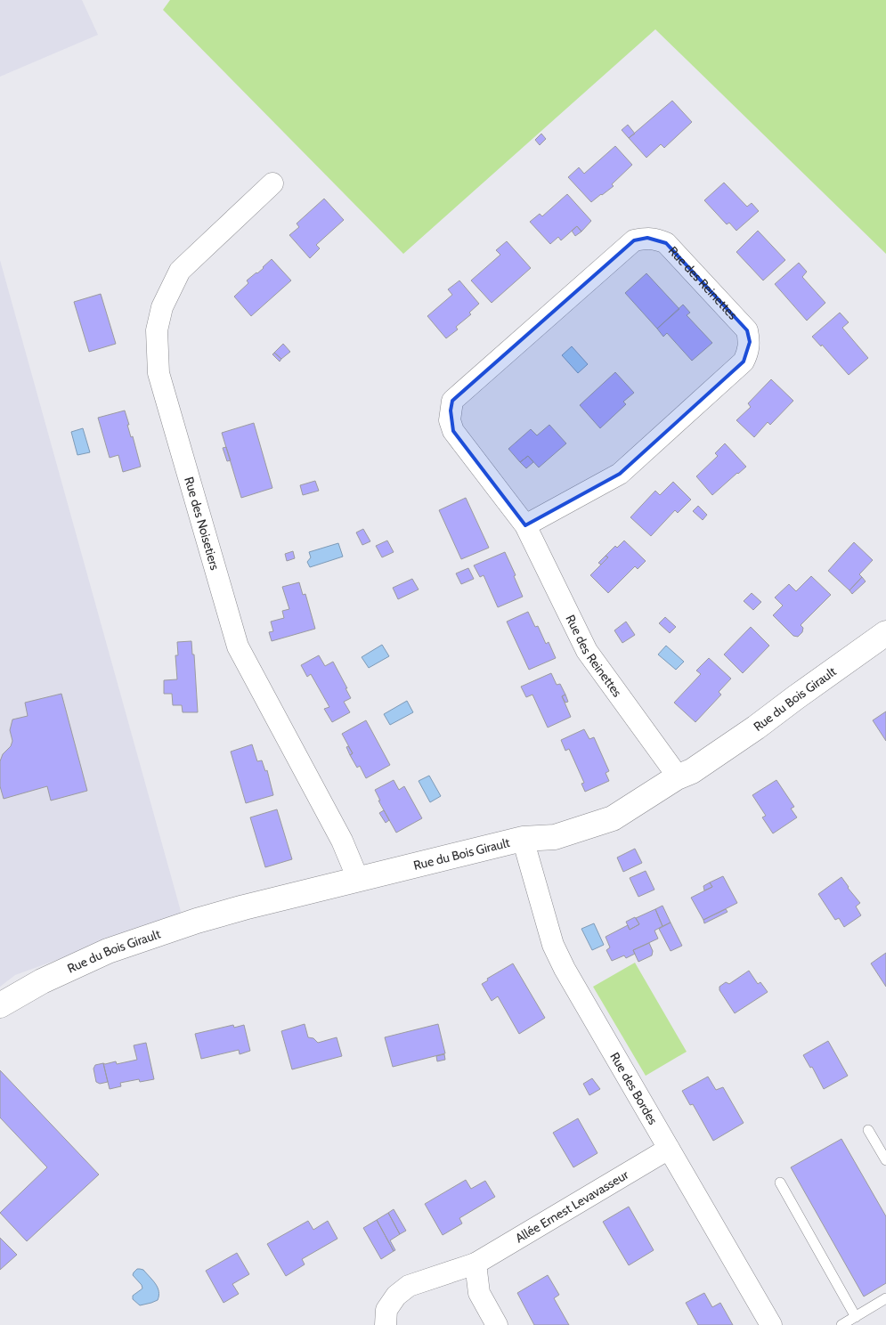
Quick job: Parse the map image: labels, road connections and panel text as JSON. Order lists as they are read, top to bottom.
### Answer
{
  "streets": {
    "street": [
      "Rue des Reinettes",
      "Rue des Noisetiers",
      "Rue du Bois Girault",
      "Rue des Bordes",
      "Allée Ernest Levavasseur"
    ]
  },
  "crossings": [
    ["Rue des Reinettes", "Rue du Bois Girault"],
    ["Rue des Noisetiers", "Rue du Bois Girault"],
    ["Rue du Bois Girault", "Rue des Bordes"],
    ["Rue des Bordes", "Allée Ernest Levavasseur"]
  ]
}
